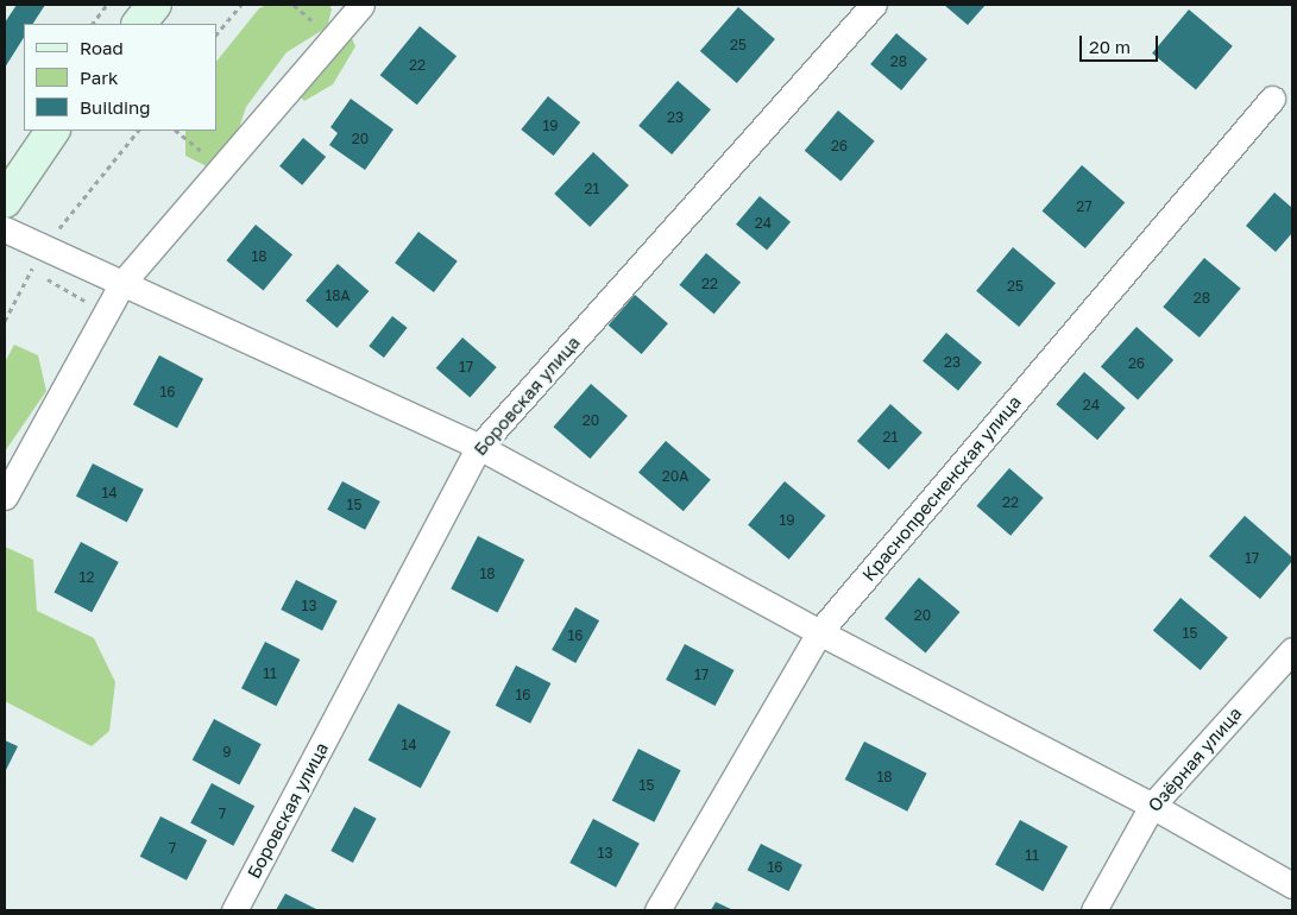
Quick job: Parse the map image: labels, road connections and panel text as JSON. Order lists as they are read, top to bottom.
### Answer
{
  "streets": {
    "street": ["Боровская улица", "Краснопресненская улица", "Озёрная улица"]
  },
  "house_numbers": [
    "25",
    "28",
    "22",
    "23",
    "19",
    "20",
    "26",
    "21",
    "27",
    "24",
    "18",
    "22",
    "25",
    "18А",
    "28",
    "23",
    "26",
    "17",
    "16",
    "24",
    "20",
    "21",
    "20А",
    "14",
    "22",
    "15",
    "19",
    "17",
    "18",
    "12",
    "13",
    "20",
    "15",
    "16",
    "11",
    "17",
    "16",
    "14",
    "9",
    "18",
    "15",
    "7",
    "7",
    "13",
    "11",
    "16"
  ],
  "legend": ["Road", "Park", "Building"],
  "scale_bar": "20 m"
}
